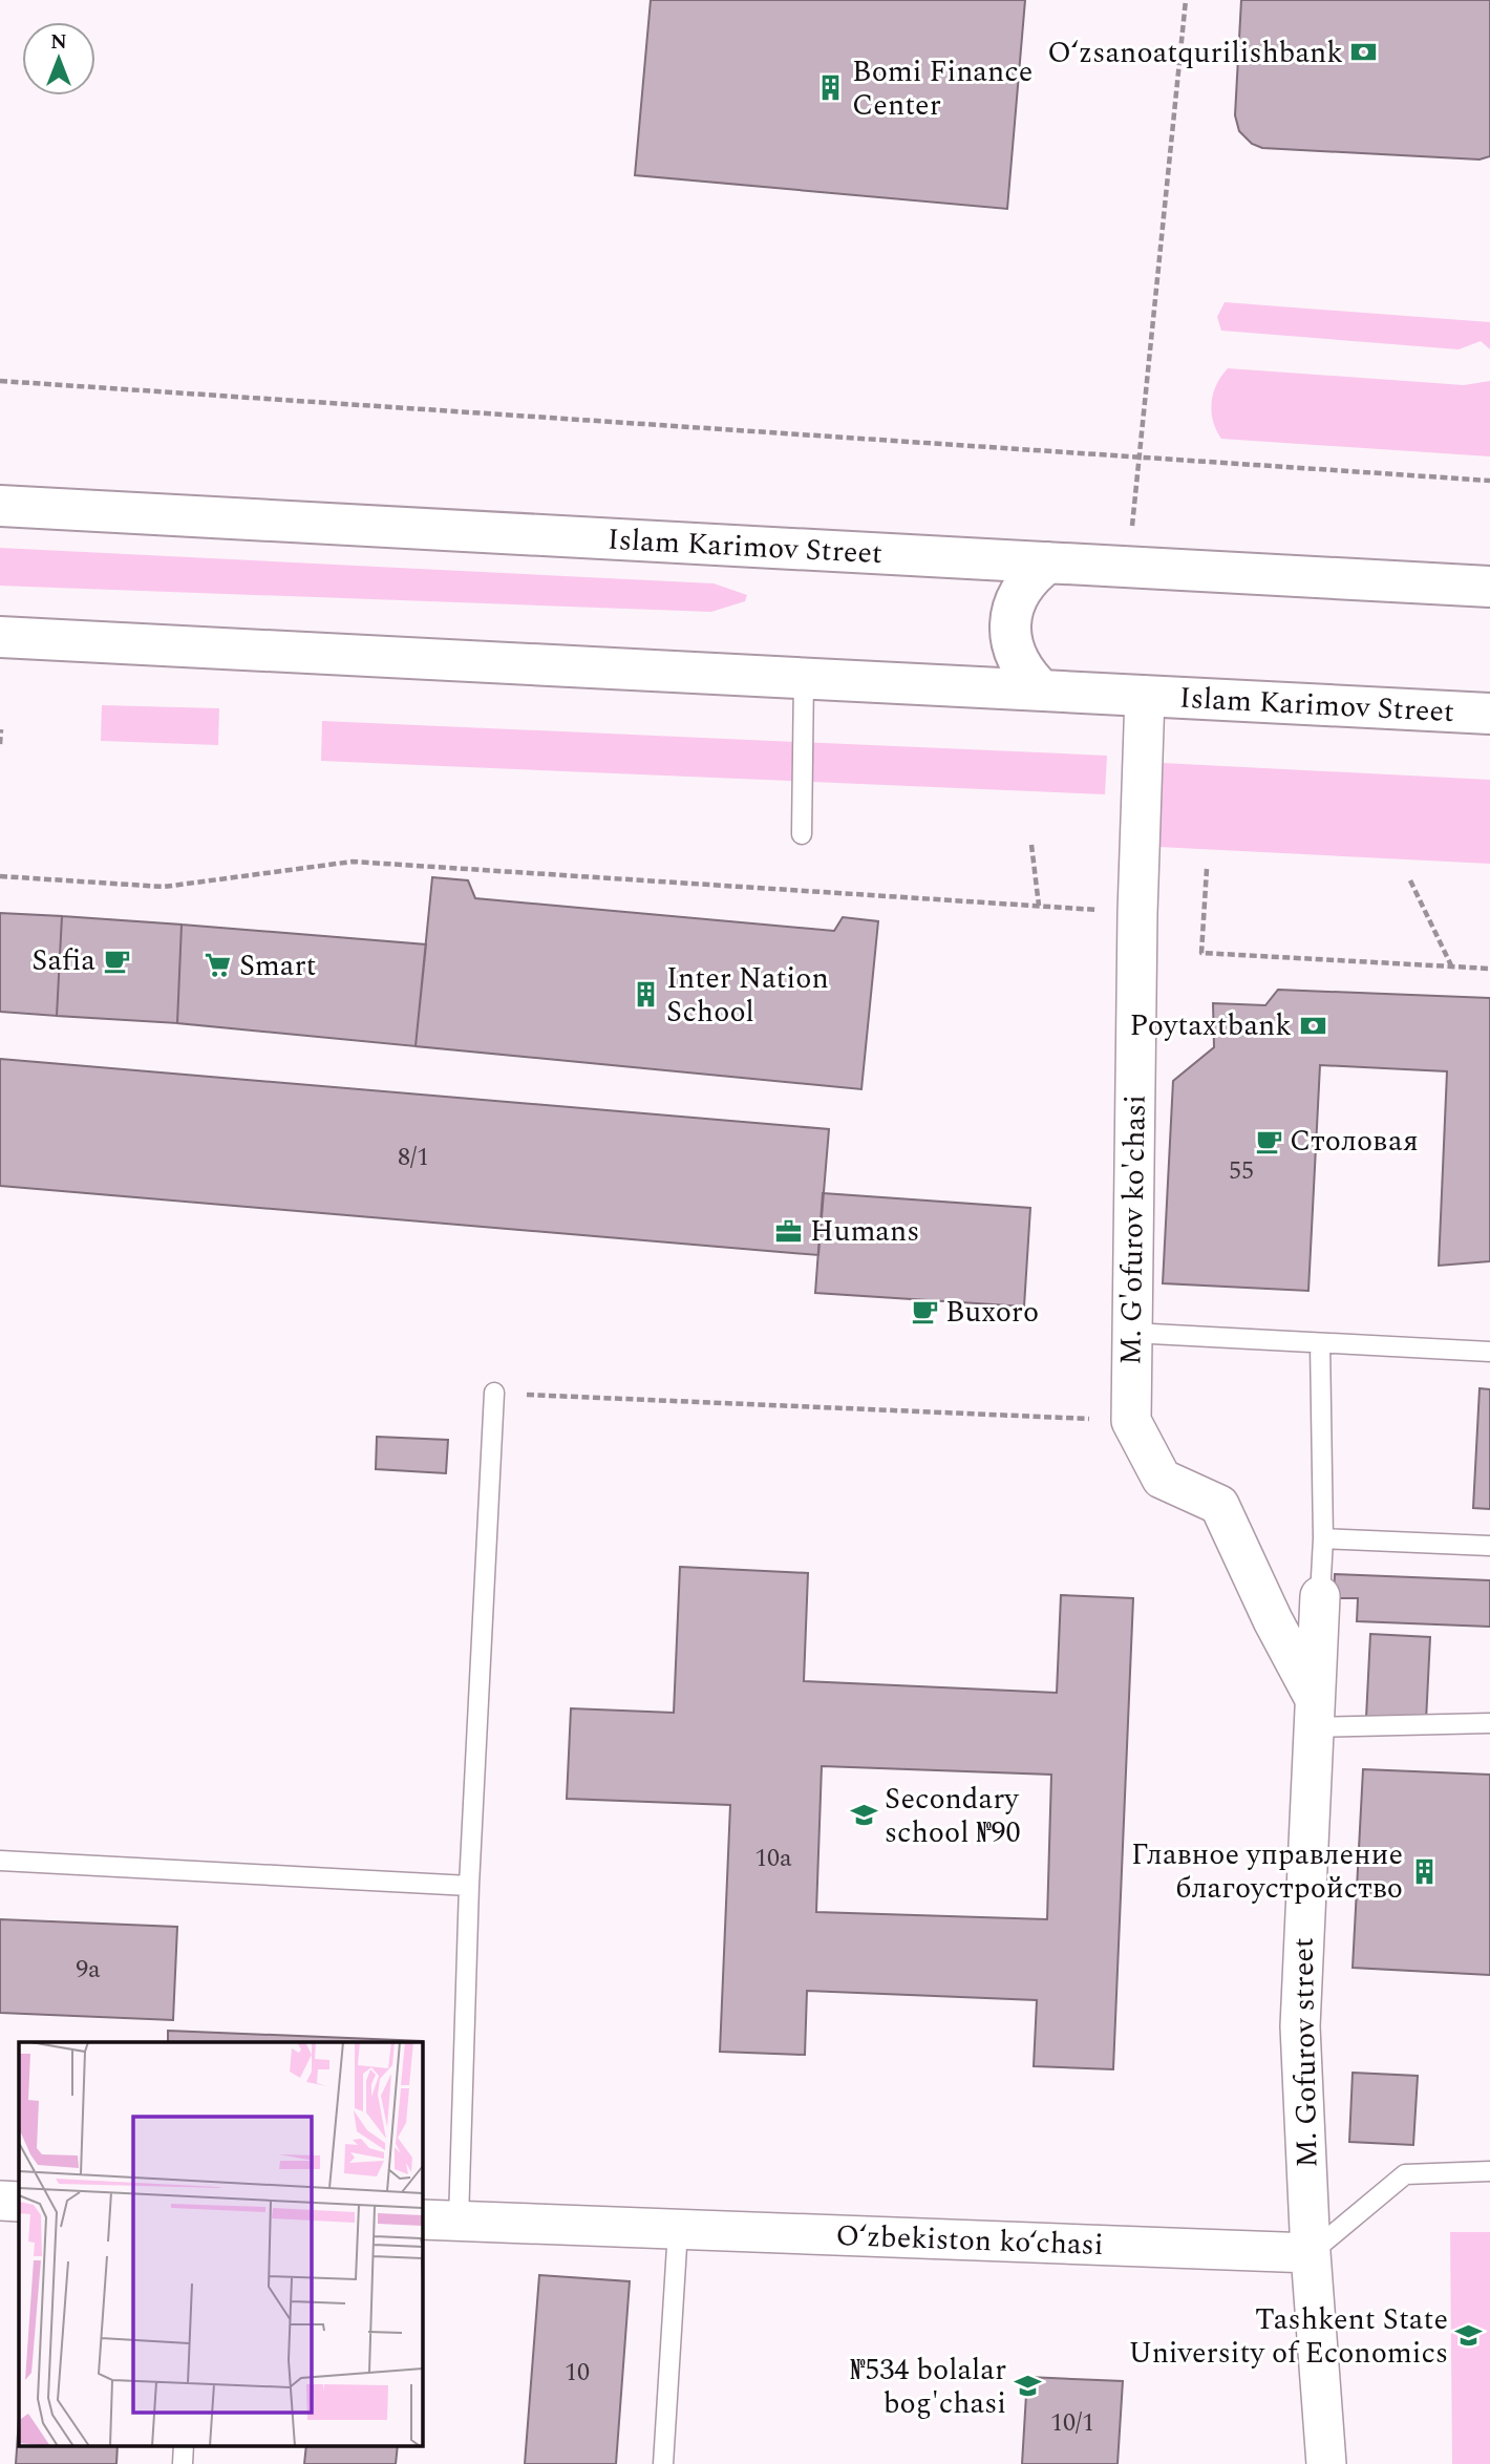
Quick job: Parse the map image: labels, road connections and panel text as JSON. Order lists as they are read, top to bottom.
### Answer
{
  "streets": {
    "main road": ["Islam Karimov Street"],
    "street": ["M. G'ofurov ko'chasi", "M. Gofurov street", "O‘zbekiston ko‘chasi"]
  },
  "crossings": [
    ["Islam Karimov Street", "M. G'ofurov ko'chasi"],
    ["M. G'ofurov ko'chasi", "M. Gofurov street"],
    ["M. Gofurov street", "O‘zbekiston ko‘chasi"]
  ],
  "places": {
    "bank": ["Oʻzsanoatqurilishbank", "Poytaxtbank"],
    "building": ["Bomi Finance Center", "Inter Nation School", "Главное управление благоустройство"],
    "cafe": ["Safia", "Столовая", "Buxoro"],
    "supermarket": ["Smart"],
    "office": ["Humans"],
    "school or university": ["Secondary school №90", "Tashkent State University of Economics", "№534 bolalar bog'chasi"]
  },
  "house_numbers": [
    "8/1",
    "55",
    "10a",
    "9а",
    "10",
    "10/1"
  ],
  "north": "top"
}
